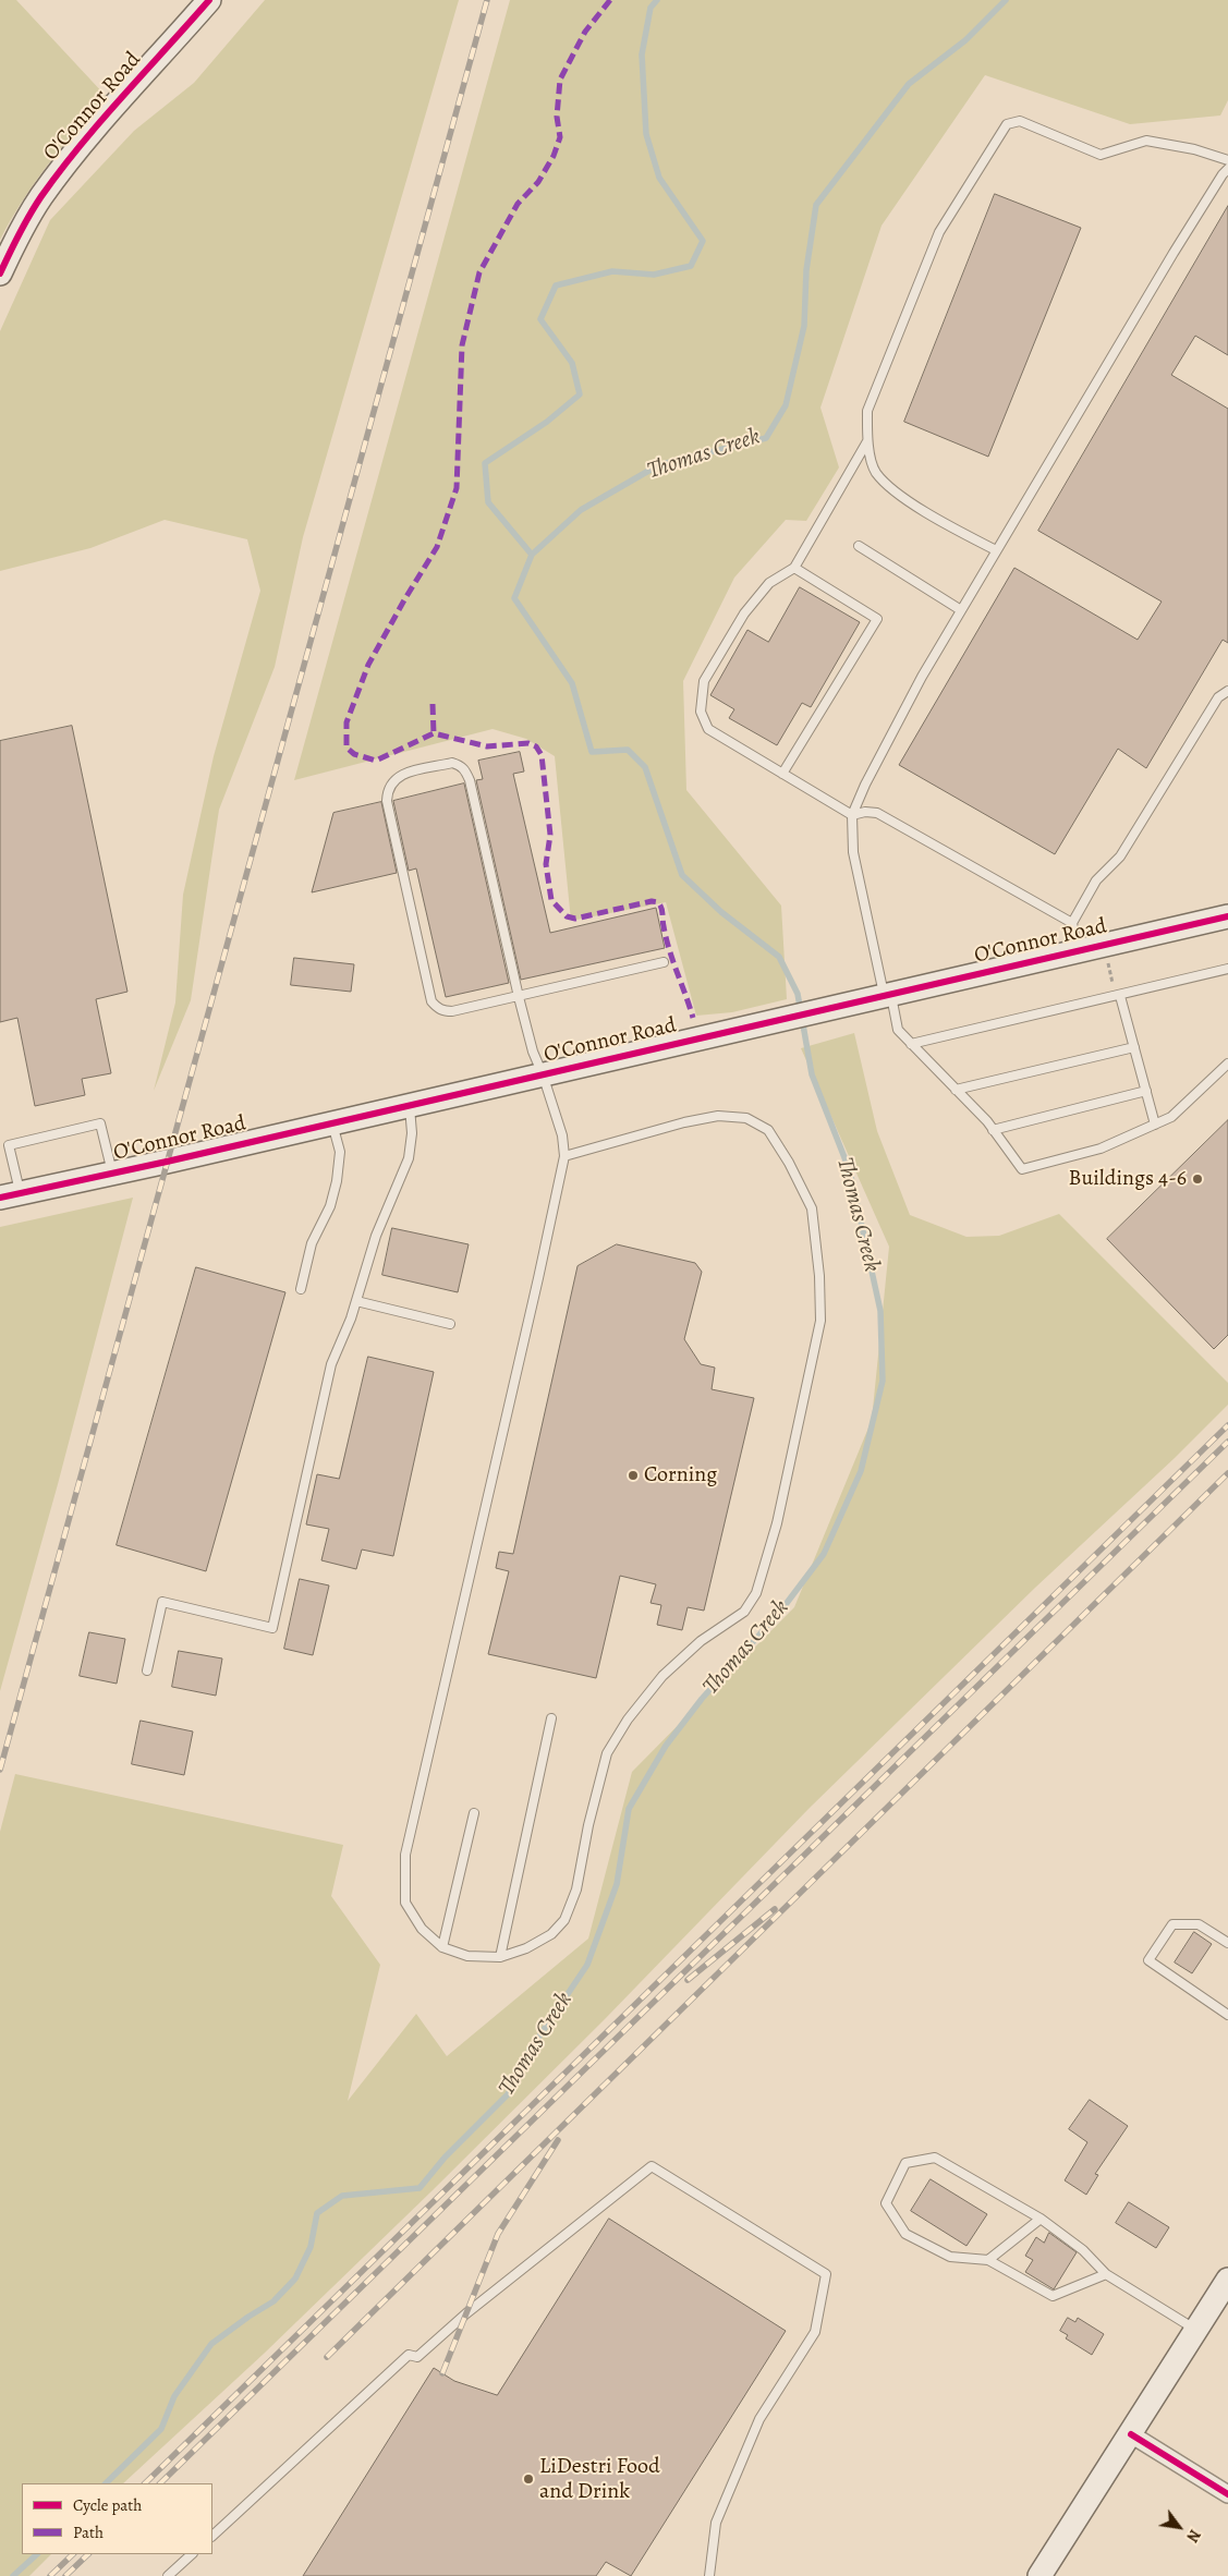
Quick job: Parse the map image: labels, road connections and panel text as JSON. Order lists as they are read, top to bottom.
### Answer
{
  "streets": {
    "street": ["O'Connor Road"]
  },
  "water": ["Thomas Creek"],
  "places": ["Buildings 4-6", "Corning", "LiDestri Food and Drink"],
  "legend": ["Cycle path", "Path"],
  "north": "bottom right"
}
